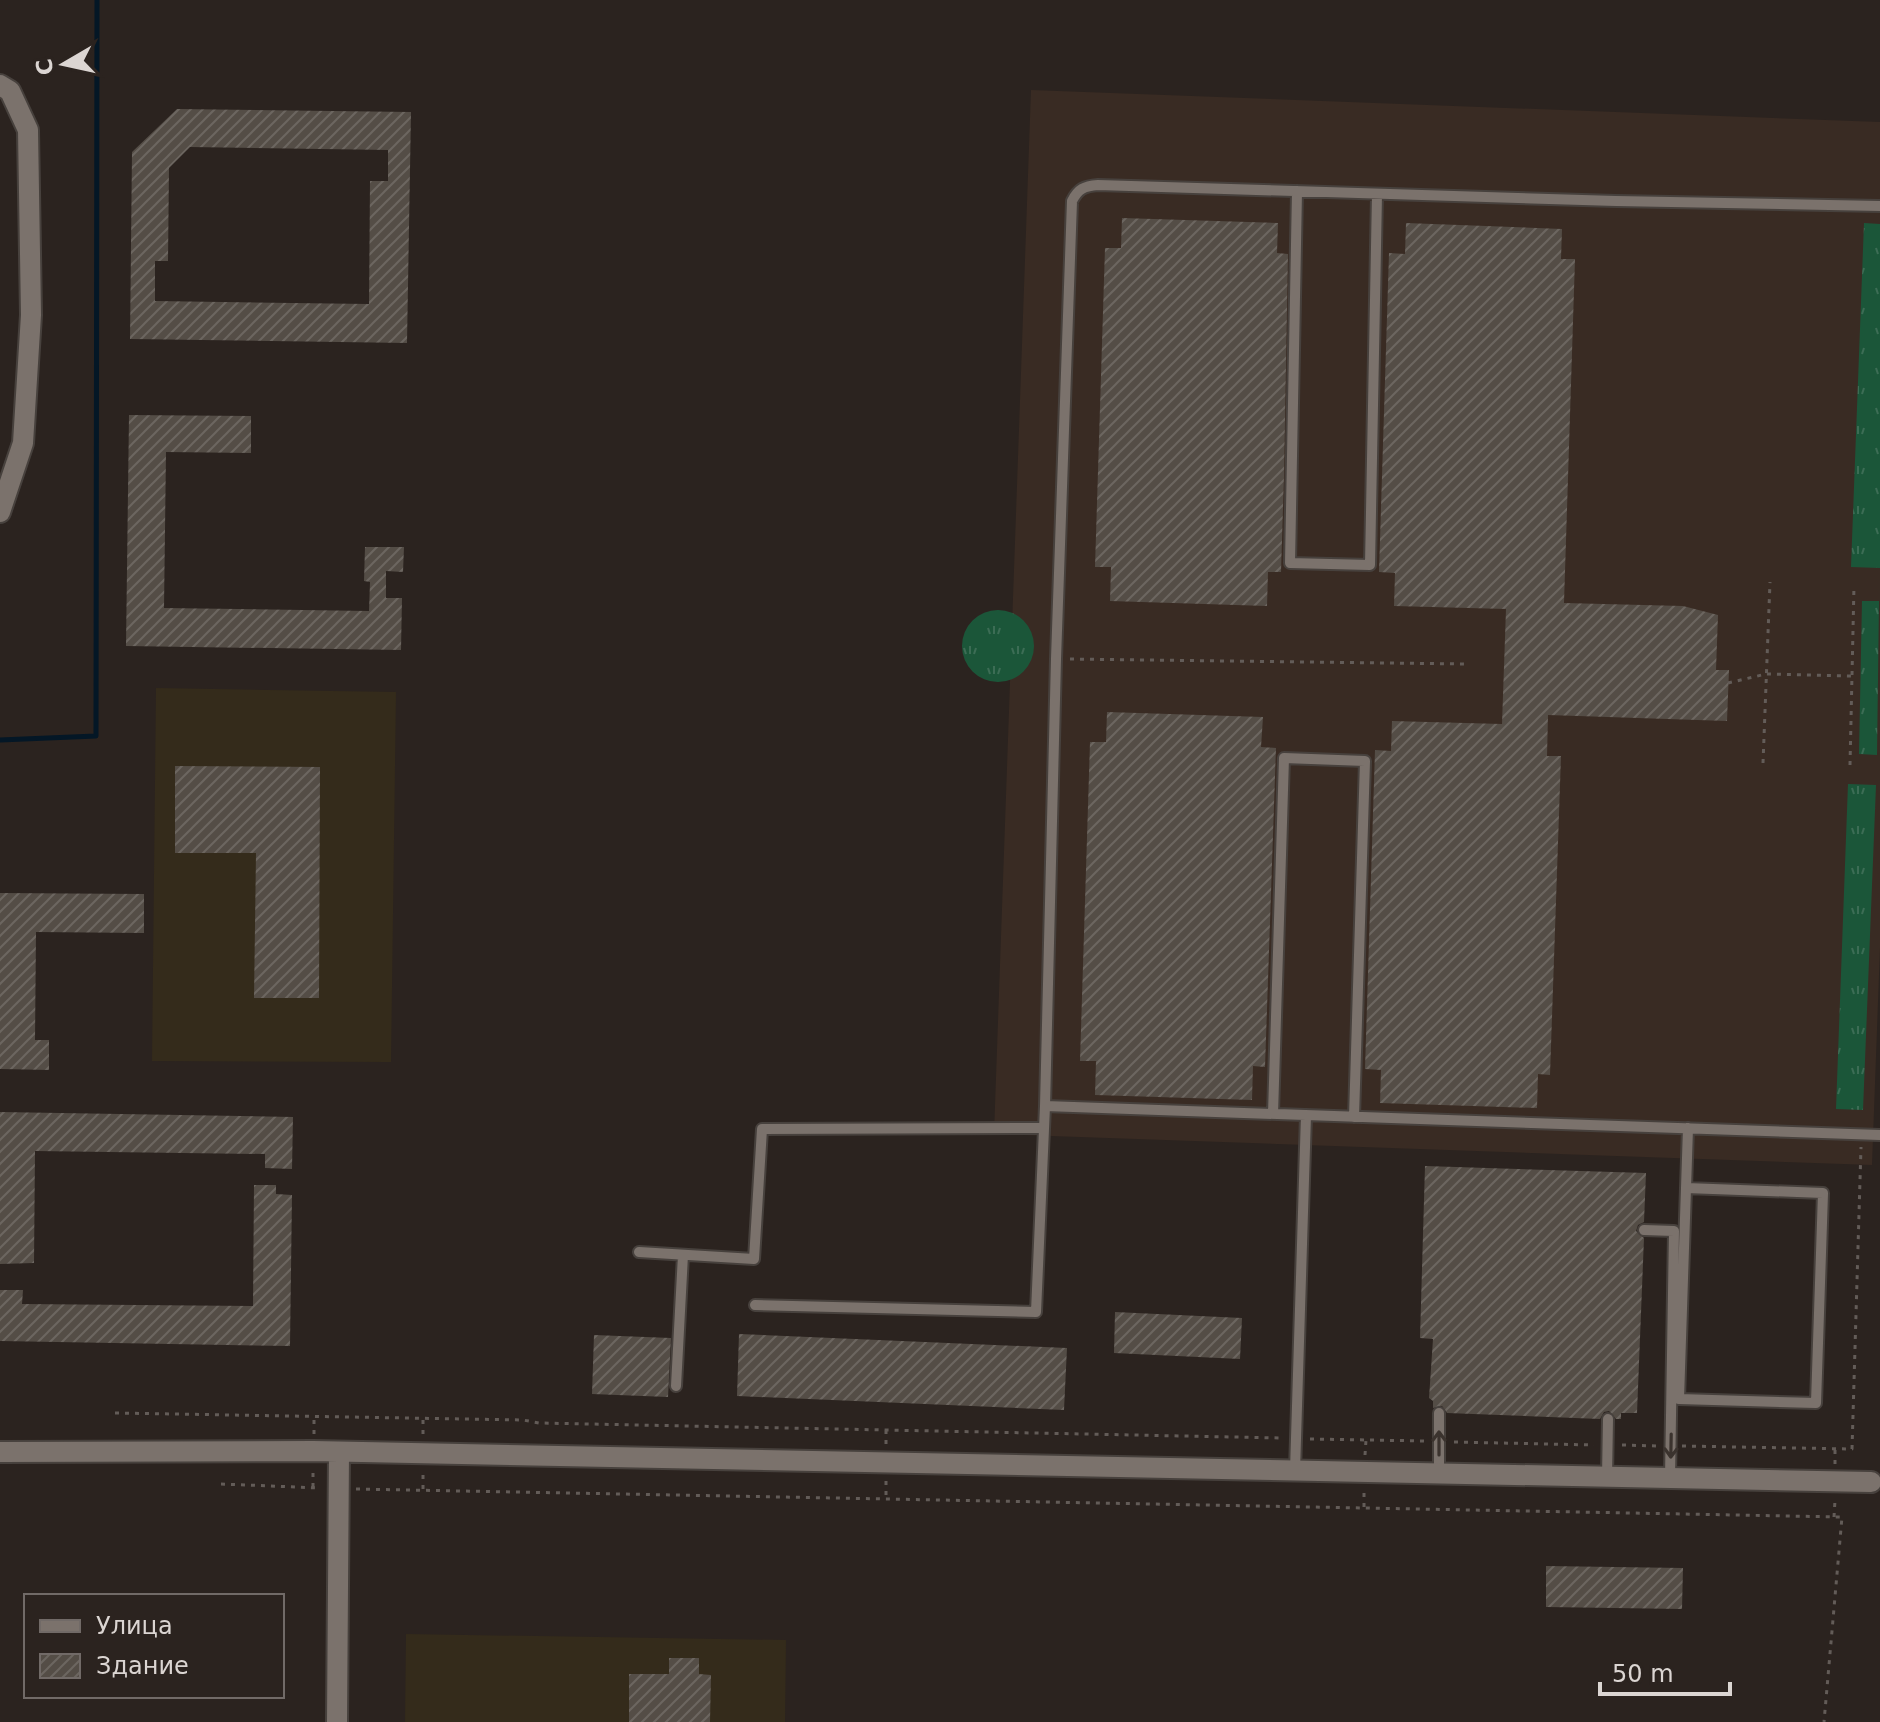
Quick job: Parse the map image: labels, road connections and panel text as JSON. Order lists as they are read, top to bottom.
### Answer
{
  "legend": ["Улица", "Здание"],
  "scale_bar": "50 m",
  "north": "left"
}
